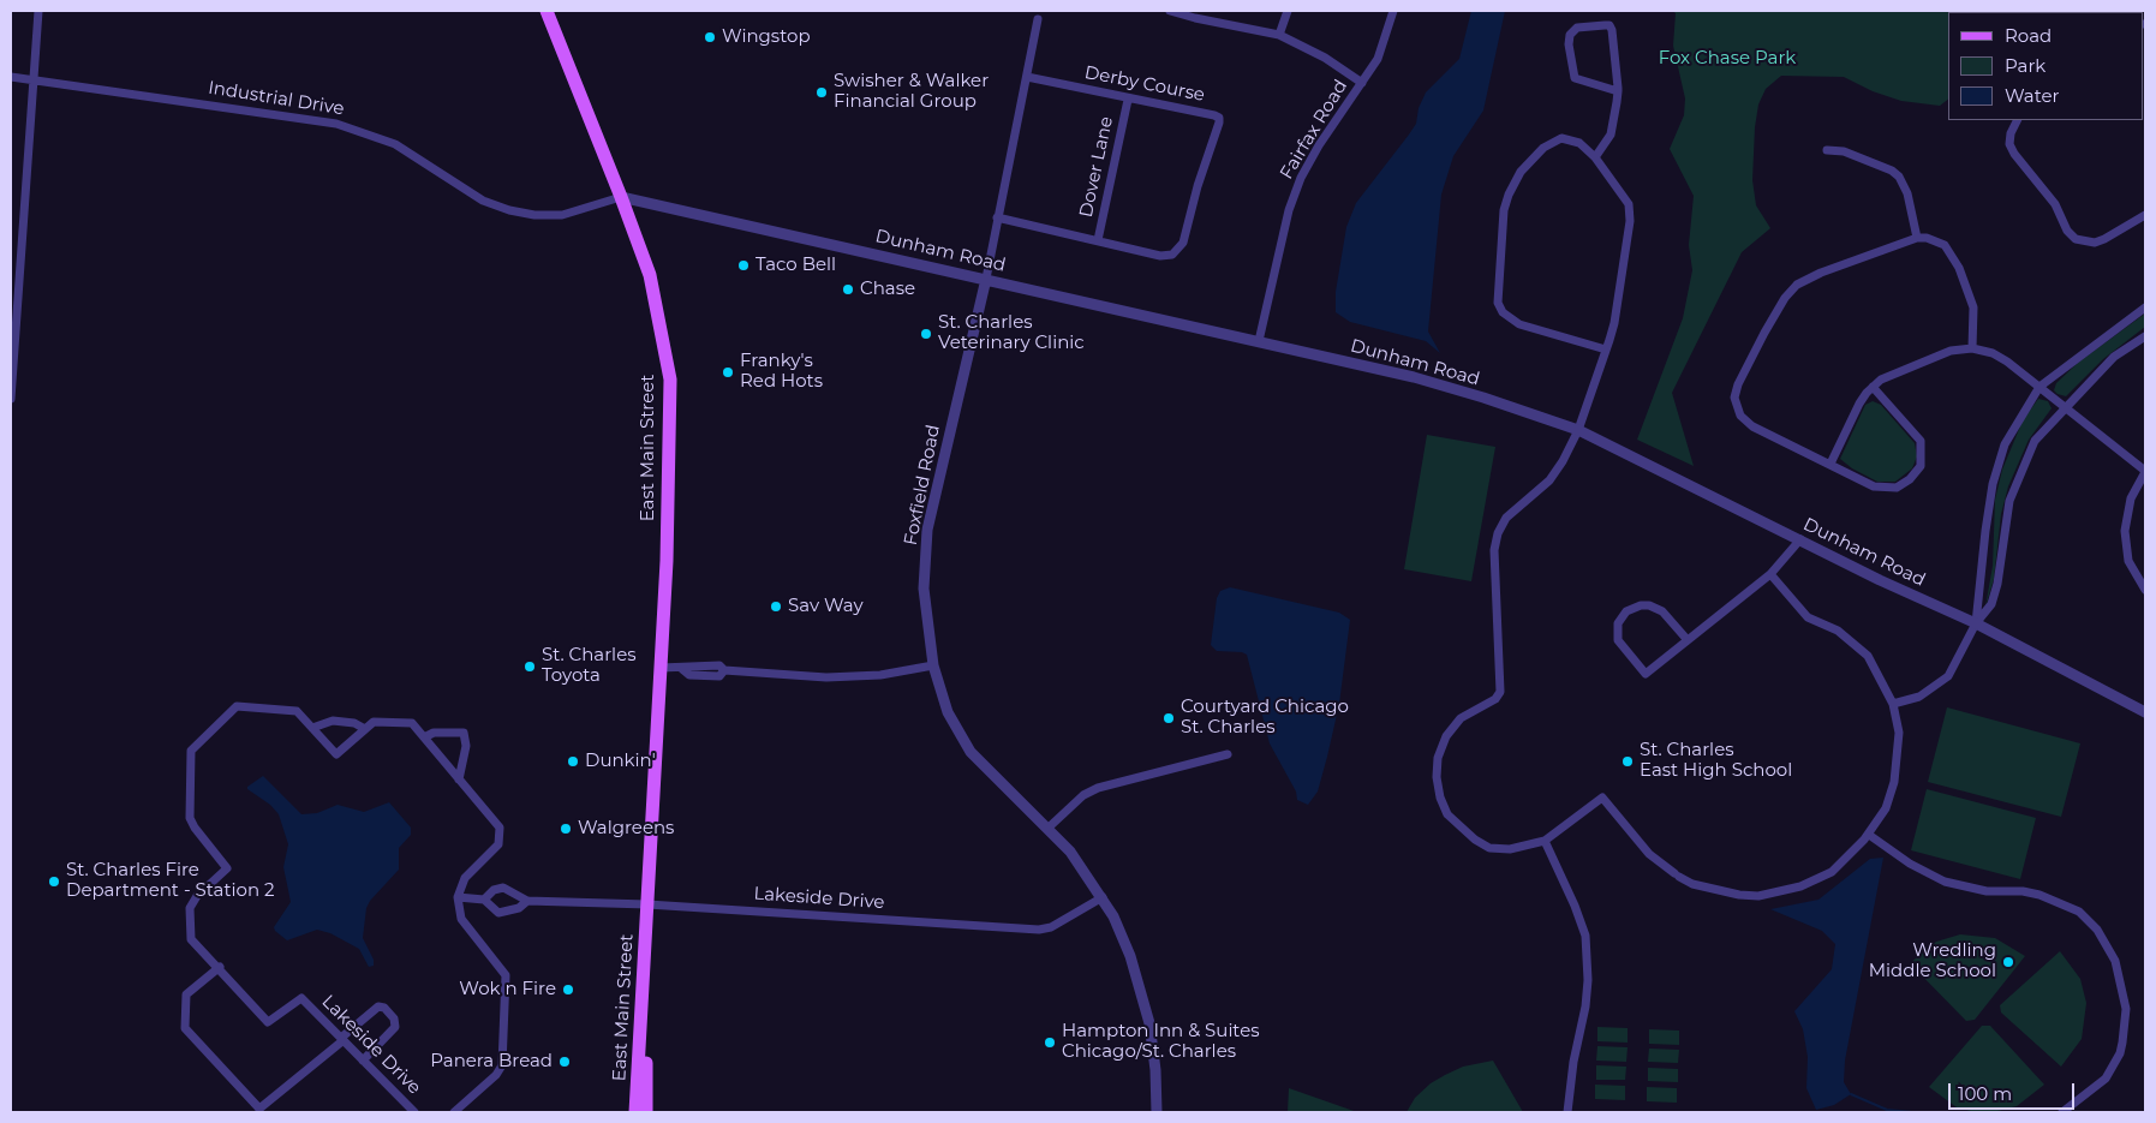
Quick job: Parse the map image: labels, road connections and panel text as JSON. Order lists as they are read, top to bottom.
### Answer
{
  "streets": {
    "main road": ["East Main Street"],
    "street": [
      "Derby Course",
      "Industrial Drive",
      "Fairfax Road",
      "Dover Lane",
      "Dunham Road",
      "Foxfield Road",
      "Lakeside Drive"
    ]
  },
  "crossings": [
    ["Derby Course", "Dover Lane"],
    ["Derby Course", "Foxfield Road"],
    ["Industrial Drive", "Dunham Road"],
    ["Industrial Drive", "East Main Street"],
    ["Fairfax Road", "Dunham Road"],
    ["Dunham Road", "East Main Street"],
    ["Dunham Road", "Foxfield Road"],
    ["East Main Street", "Lakeside Drive"],
    ["Foxfield Road", "Lakeside Drive"]
  ],
  "parks": ["Fox Chase Park"],
  "places": [
    "Wingstop",
    "Swisher & Walker Financial Group",
    "Taco Bell",
    "Chase",
    "St. Charles Veterinary Clinic",
    "Franky's Red Hots",
    "Sav Way",
    "St. Charles Toyota",
    "Courtyard Chicago St. Charles",
    "Dunkin'",
    "St. Charles East High School",
    "Walgreens",
    "St. Charles Fire Department - Station 2",
    "Wredling Middle School",
    "Wok n Fire",
    "Hampton Inn & Suites Chicago/St. Charles",
    "Panera Bread"
  ],
  "legend": ["Road", "Park", "Water"],
  "scale_bar": "100 m"
}
